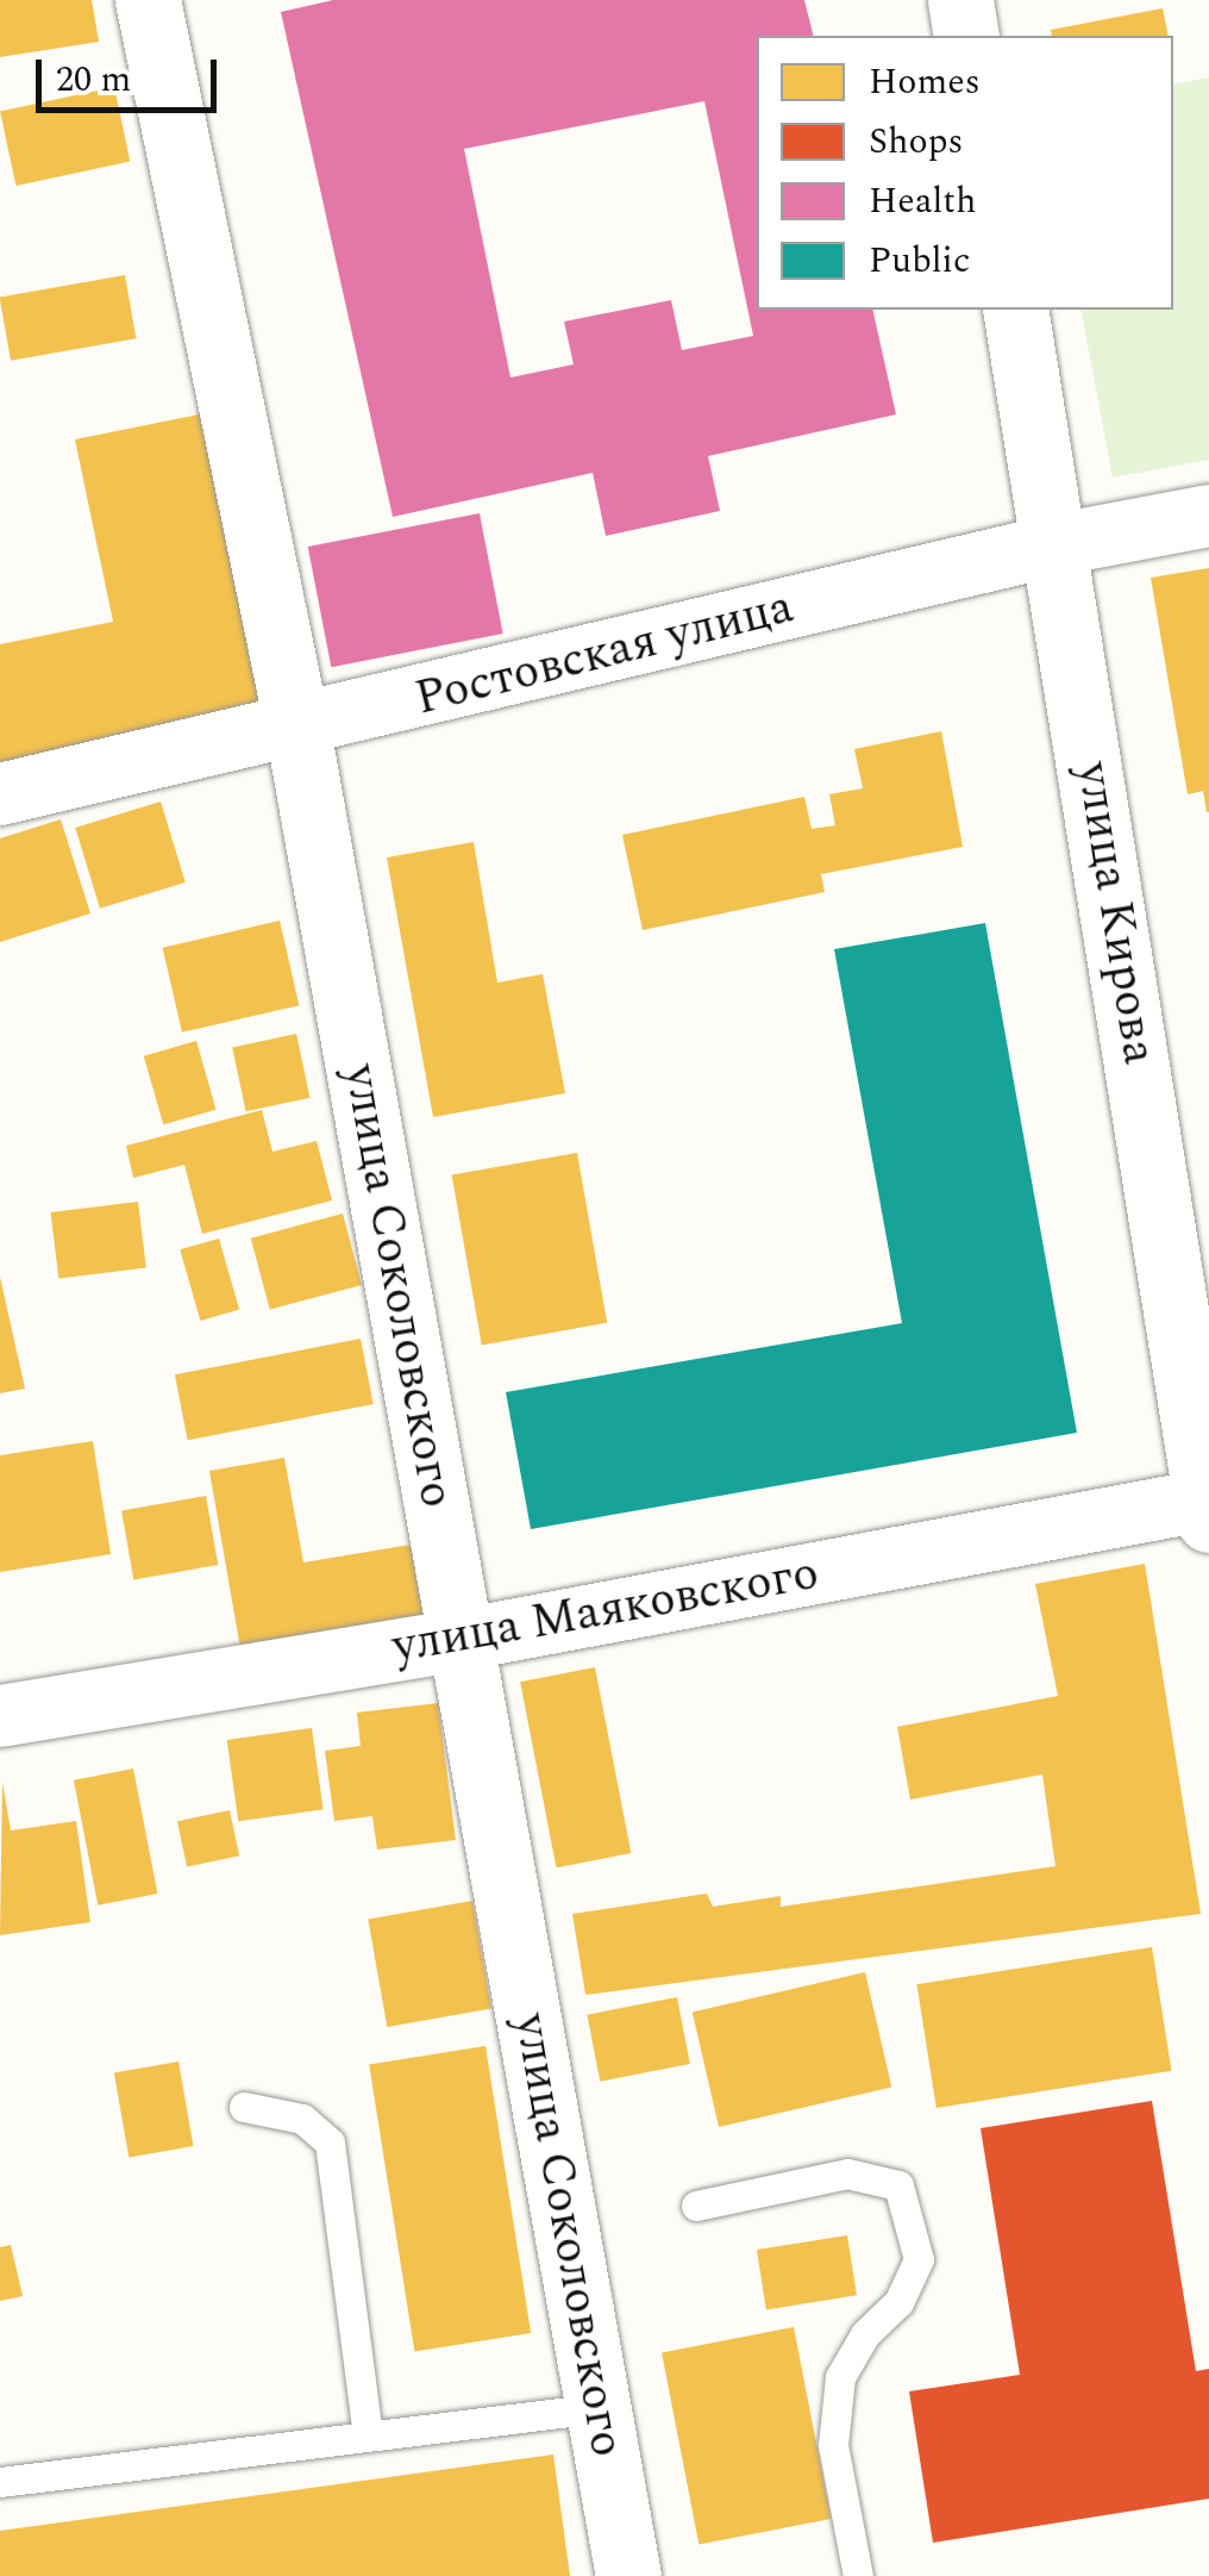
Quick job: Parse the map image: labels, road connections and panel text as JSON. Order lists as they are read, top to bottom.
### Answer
{
  "streets": {
    "street": [
      "Ростовская улица",
      "улица Кирова",
      "улица Соколовского",
      "улица Маяковского"
    ]
  },
  "crossings": [
    ["Ростовская улица", "улица Кирова"],
    ["Ростовская улица", "улица Соколовского"],
    ["улица Кирова", "улица Маяковского"],
    ["улица Соколовского", "улица Маяковского"]
  ],
  "legend": [
    "Homes",
    "Shops",
    "Health",
    "Public"
  ],
  "scale_bar": "20 m"
}
